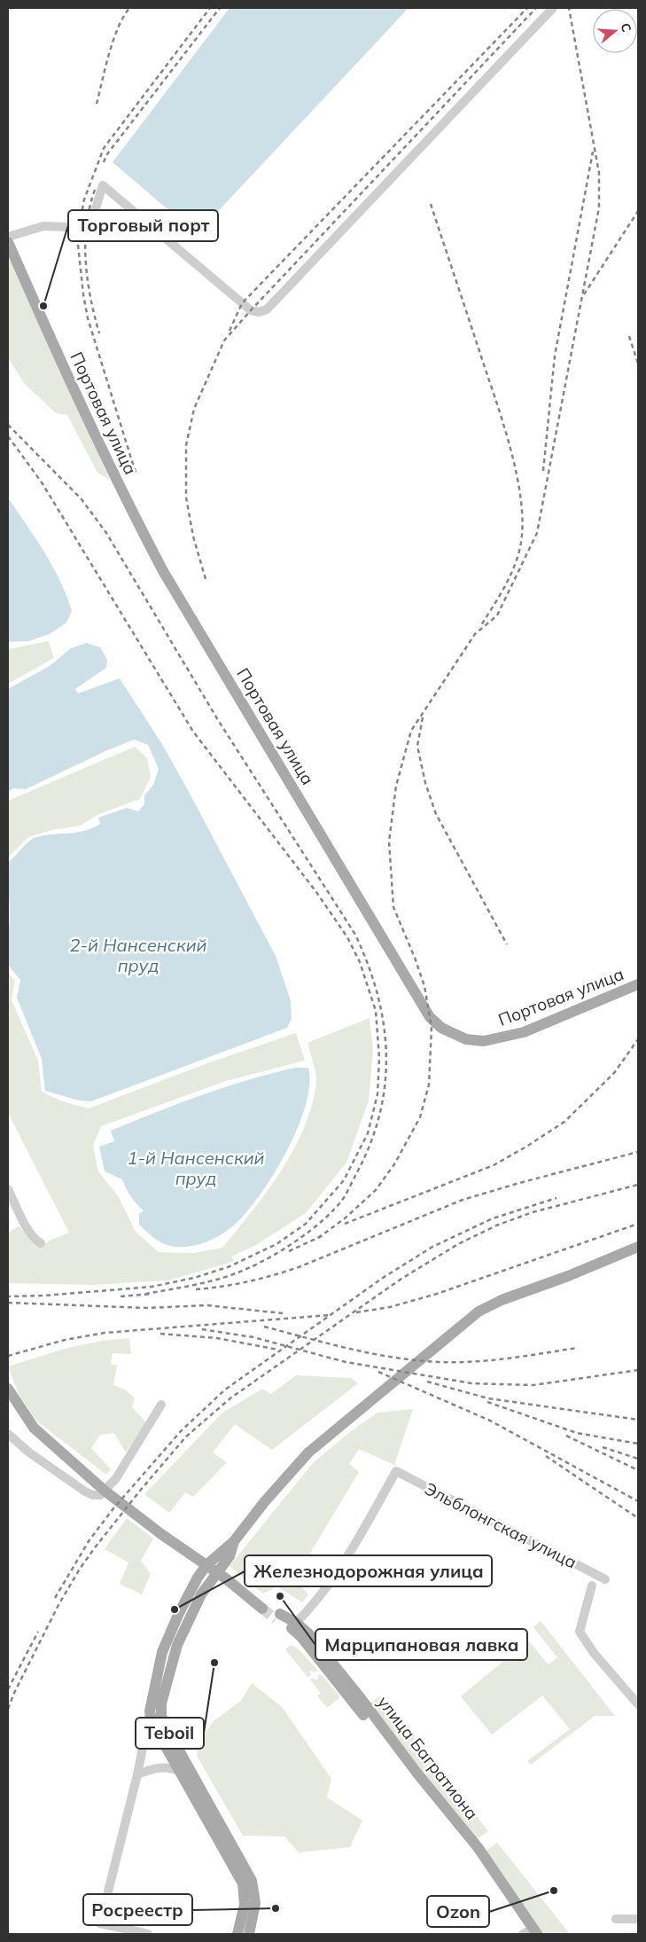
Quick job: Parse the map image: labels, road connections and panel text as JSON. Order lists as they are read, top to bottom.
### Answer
{
  "streets": {
    "main road": ["Портовая улица", "улица Багратиона"],
    "street": ["Эльблонгская улица"]
  },
  "crossings": [
    ["Эльблонгская улица", "улица Багратиона"]
  ],
  "water": ["2-й Нансенский пруд", "1-й Нансенский пруд"],
  "places": [
    "Торговый порт",
    "Марципановая лавка",
    "Железнодорожная улица",
    "Teboil",
    "Ozon",
    "Росреестр"
  ],
  "north": "right"
}
